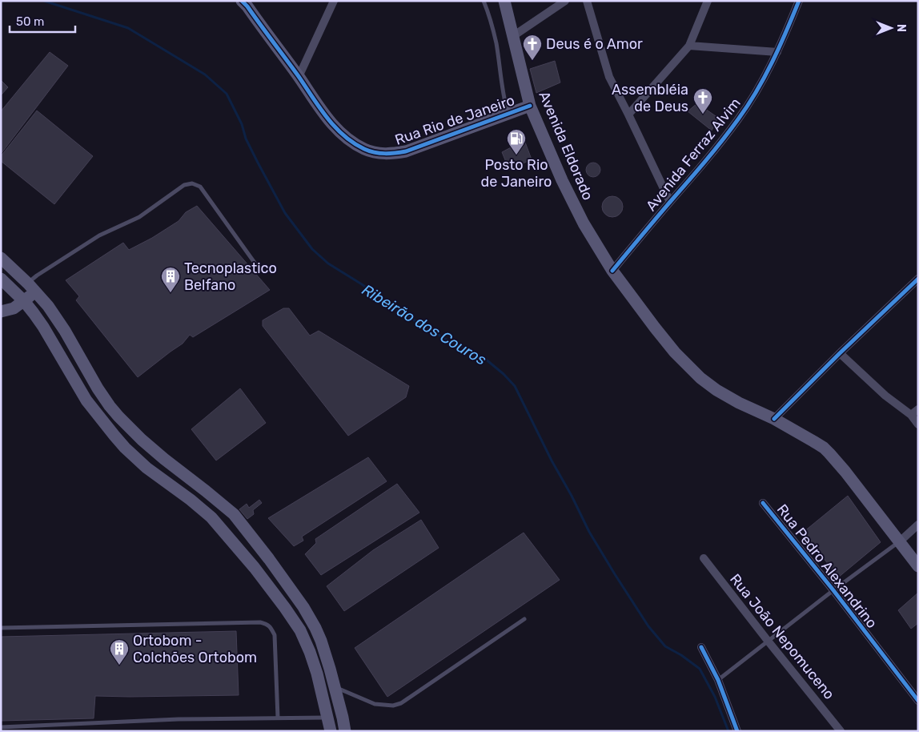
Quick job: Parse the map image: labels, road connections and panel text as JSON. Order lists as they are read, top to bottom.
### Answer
{
  "streets": {
    "main road": ["Rua Rio de Janeiro", "Avenida Eldorado"],
    "street": ["Avenida Ferraz Alvim", "Rua Pedro Alexandrino", "Rua João Nepomuceno"]
  },
  "crossings": [
    ["Rua Rio de Janeiro", "Avenida Eldorado"],
    ["Avenida Eldorado", "Avenida Ferraz Alvim"]
  ],
  "water": ["Ribeirão dos Couros"],
  "places": {
    "church": ["Deus é o Amor", "Assembléia de Deus"],
    "fuel station": ["Posto Rio de Janeiro"],
    "building": ["Tecnoplastico Belfano", "Ortobom - Colchões Ortobom"]
  },
  "scale_bar": "50 m",
  "north": "right"
}
